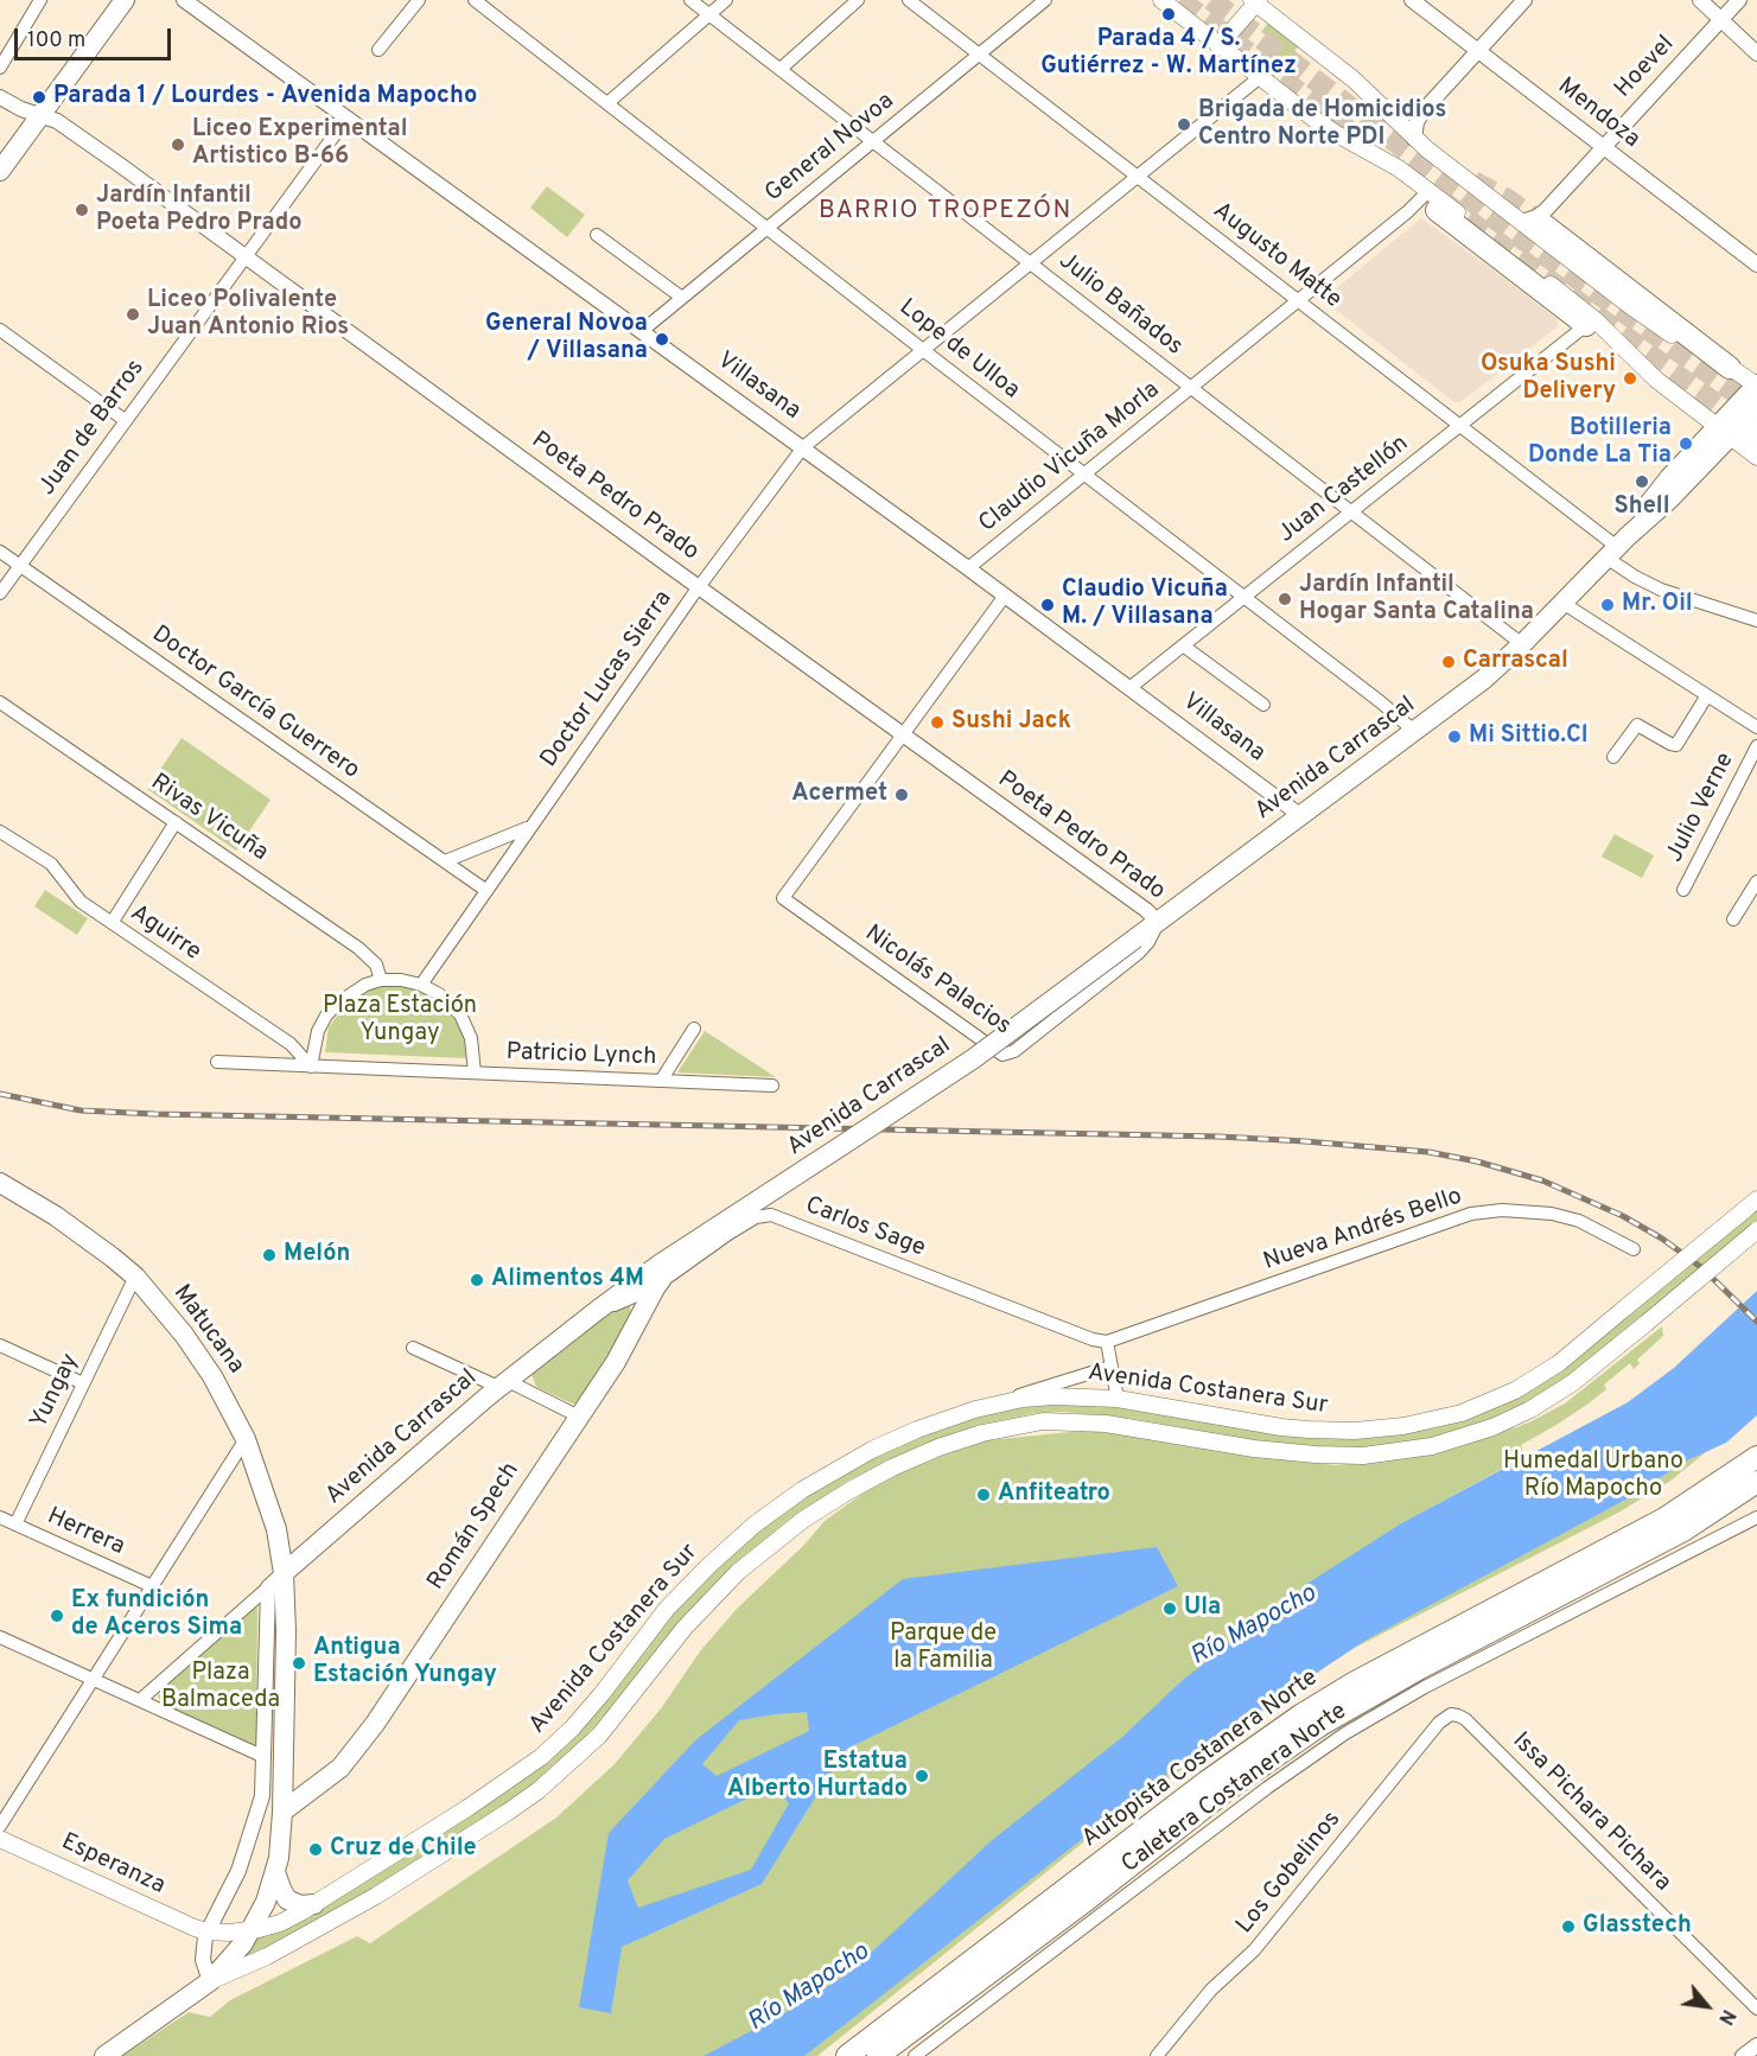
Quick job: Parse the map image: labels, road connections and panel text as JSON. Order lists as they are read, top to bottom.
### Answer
{
  "streets": {
    "highway": ["Autopista Costanera Norte"],
    "main road": [
      "Avenida Carrascal",
      "Matucana",
      "Avenida Costanera Sur",
      "Román Spech",
      "Esperanza"
    ],
    "street": [
      "Hoevel",
      "Mendoza",
      "General Novoa",
      "Augusto Matte",
      "Julio Bañados",
      "Lope de Ulloa",
      "Villasana",
      "Juan de Barros",
      "Claudio Vicuña Morla",
      "Juan Castellón",
      "Poeta Pedro Prado",
      "Doctor Lucas Sierra",
      "Doctor García Guerrero",
      "Julio Verne",
      "Rivas Vicuña",
      "Aguirre",
      "Nicolás Palacios",
      "Patricio Lynch",
      "Carlos Sage",
      "Nueva Andrés Bello",
      "Yungay",
      "Herrera",
      "Caletera Costanera Norte",
      "Issa Pichara Pichara",
      "Los Gobelinos"
    ]
  },
  "crossings": [
    ["Hoevel", "Mendoza"],
    ["General Novoa", "Augusto Matte"],
    ["General Novoa", "Julio Bañados"],
    ["General Novoa", "Lope de Ulloa"],
    ["General Novoa", "Villasana"],
    ["Augusto Matte", "Claudio Vicuña Morla"],
    ["Augusto Matte", "Juan Castellón"],
    ["Augusto Matte", "Doctor Lucas Sierra"],
    ["Augusto Matte", "Avenida Carrascal"],
    ["Julio Bañados", "Claudio Vicuña Morla"],
    ["Julio Bañados", "Juan Castellón"],
    ["Julio Bañados", "Doctor Lucas Sierra"],
    ["Julio Bañados", "Avenida Carrascal"],
    ["Lope de Ulloa", "Claudio Vicuña Morla"],
    ["Lope de Ulloa", "Juan Castellón"],
    ["Lope de Ulloa", "Doctor Lucas Sierra"],
    ["Lope de Ulloa", "Avenida Carrascal"],
    ["Villasana", "Juan de Barros"],
    ["Villasana", "Claudio Vicuña Morla"],
    ["Villasana", "Juan Castellón"],
    ["Villasana", "Doctor Lucas Sierra"],
    ["Villasana", "Avenida Carrascal"],
    ["Juan de Barros", "Poeta Pedro Prado"],
    ["Juan de Barros", "Doctor García Guerrero"],
    ["Poeta Pedro Prado", "Doctor Lucas Sierra"],
    ["Poeta Pedro Prado", "Avenida Carrascal"],
    ["Poeta Pedro Prado", "Nicolás Palacios"],
    ["Doctor Lucas Sierra", "Doctor García Guerrero"],
    ["Avenida Carrascal", "Nicolás Palacios"],
    ["Avenida Carrascal", "Carlos Sage"],
    ["Avenida Carrascal", "Matucana"],
    ["Avenida Carrascal", "Román Spech"],
    ["Aguirre", "Patricio Lynch"],
    ["Carlos Sage", "Nueva Andrés Bello"],
    ["Carlos Sage", "Román Spech"],
    ["Matucana", "Avenida Costanera Sur"],
    ["Matucana", "Yungay"],
    ["Matucana", "Román Spech"],
    ["Avenida Costanera Sur", "Esperanza"],
    ["Yungay", "Herrera"],
    ["Issa Pichara Pichara", "Los Gobelinos"]
  ],
  "districts": ["BARRIO TROPEZÓN"],
  "water": ["Río Mapocho"],
  "parks": [
    "Plaza Estación Yungay",
    "Humedal Urbano Río Mapocho",
    "Parque de la Familia",
    "Plaza Balmaceda"
  ],
  "places": [
    "Parada 4 / S. Gutiérrez - W. Martínez",
    "Parada 1 / Lourdes - Avenida Mapocho",
    "Brigada de Homicidios Centro Norte PDI",
    "Liceo Experimental Artistico B-66",
    "Jardín Infantil Poeta Pedro Prado",
    "Liceo Polivalente Juan Antonio Rios",
    "General Novoa / Villasana",
    "Osuka Sushi Delivery",
    "Botilleria Donde La Tia",
    "Shell",
    "Jardín Infantil Hogar Santa Catalina",
    "Claudio Vicuña M. / Villasana",
    "Mr. Oil",
    "Carrascal",
    "Sushi Jack",
    "Mi Sittio.Cl",
    "Acermet",
    "Melón",
    "Alimentos 4M",
    "Anfiteatro",
    "Ula",
    "Ex fundición de Aceros Sima",
    "Antigua Estación Yungay",
    "Estatua Alberto Hurtado",
    "Cruz de Chile",
    "Glasstech"
  ],
  "scale_bar": "100 m",
  "north": "bottom right"
}
